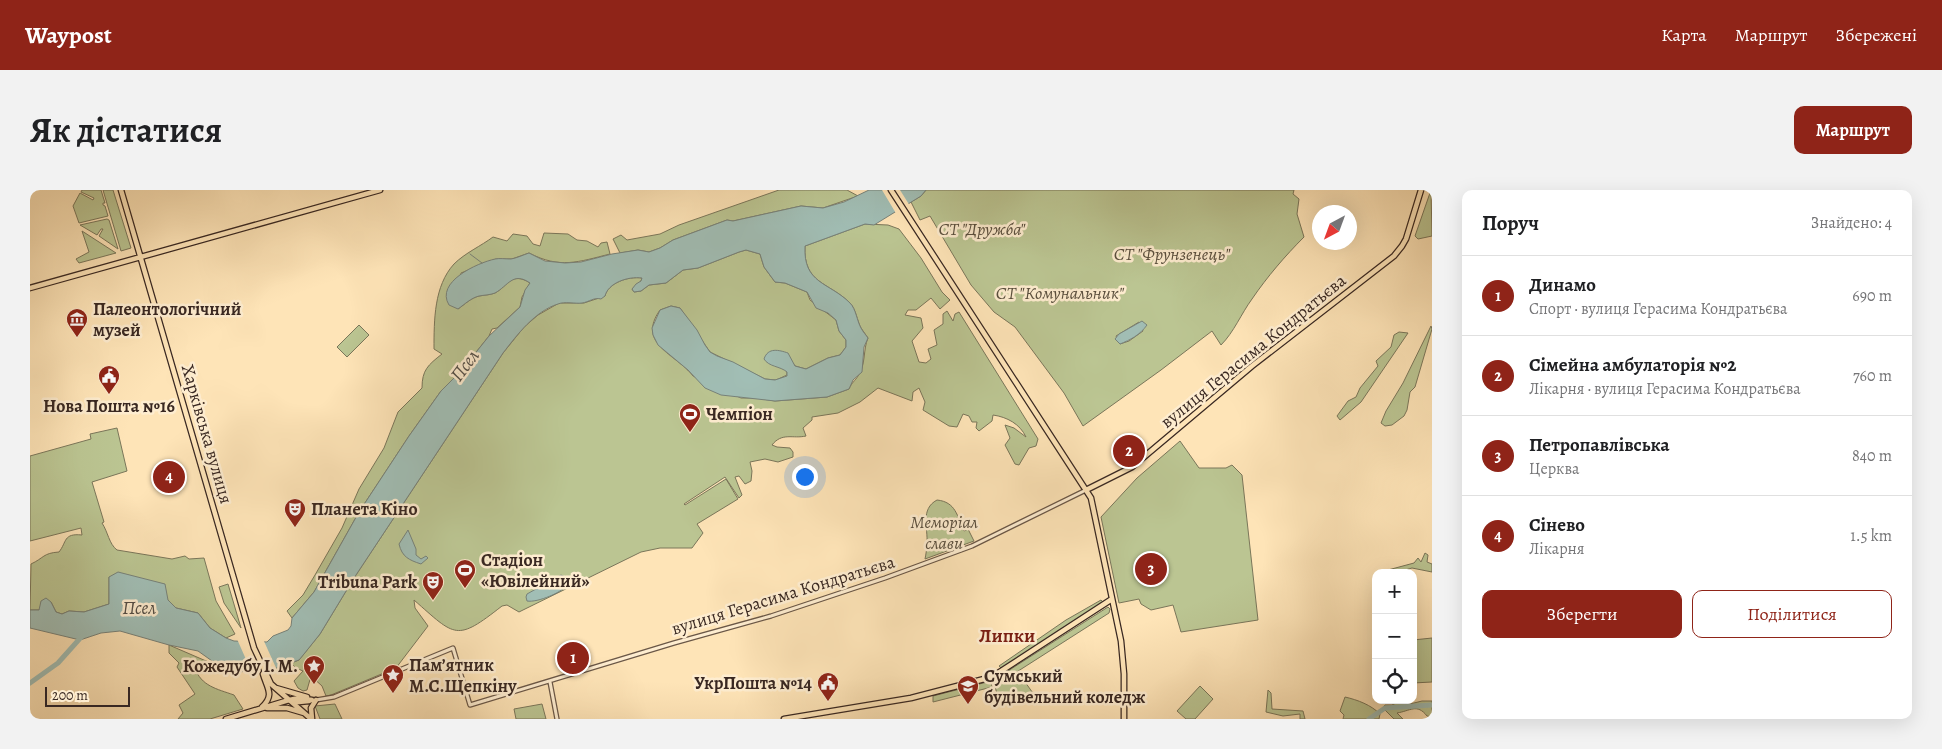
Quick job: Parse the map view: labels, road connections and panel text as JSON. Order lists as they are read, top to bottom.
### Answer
{
  "streets": {
    "main road": ["вулиця Герасима Кондратьєва", "Харківська вулиця"]
  },
  "districts": ["Липки"],
  "water": ["Псел"],
  "parks": [
    "СТ \"Дружба\"",
    "СТ \"Фрунзенець\"",
    "СТ \"Комунальник\"",
    "Меморіал слави"
  ],
  "places": {
    "museum": ["Палеонтологічний музей"],
    "public building": ["Нова Пошта №16", "УкрПошта №14"],
    "sports": ["Чемпіон", "Стадіон «Ювілейний»"],
    "theatre": ["Планета Кіно", "Tribuna Park"],
    "place": ["Кожедубу І. М.", "Пам’ятник М.С.Щепкіну"],
    "school or university": ["Сумський будівельний коледж"]
  },
  "scale_bar": "200 m",
  "north": "bottom left",
  "page": {
    "header": "Waypost",
    "nav": ["Карта", "Маршрут", "Збережені"],
    "title": "Як дістатися",
    "buttons": [
      "Маршрут",
      ["Зберегти", "Поділитися"]
    ],
    "heading": ["Поруч", "Знайдено: 4"],
    "list": [
      {
        "mark": "1",
        "name": "Динамо",
        "note": "Спорт · вулиця Герасима Кондратьєва",
        "value": "690 m"
      },
      {
        "mark": "2",
        "name": "Сімейна амбулаторія №2",
        "note": "Лікарня · вулиця Герасима Кондратьєва",
        "value": "760 m"
      },
      {
        "mark": "3",
        "name": "Петропавлівська",
        "note": "Церква",
        "value": "840 m"
      },
      {
        "mark": "4",
        "name": "Сінево",
        "note": "Лікарня",
        "value": "1.5 km"
      }
    ],
    "pins": [
      "2",
      "4",
      "3",
      "1"
    ],
    "map_buttons": ["+", "−"],
    "scale": "200 m"
  }
}
